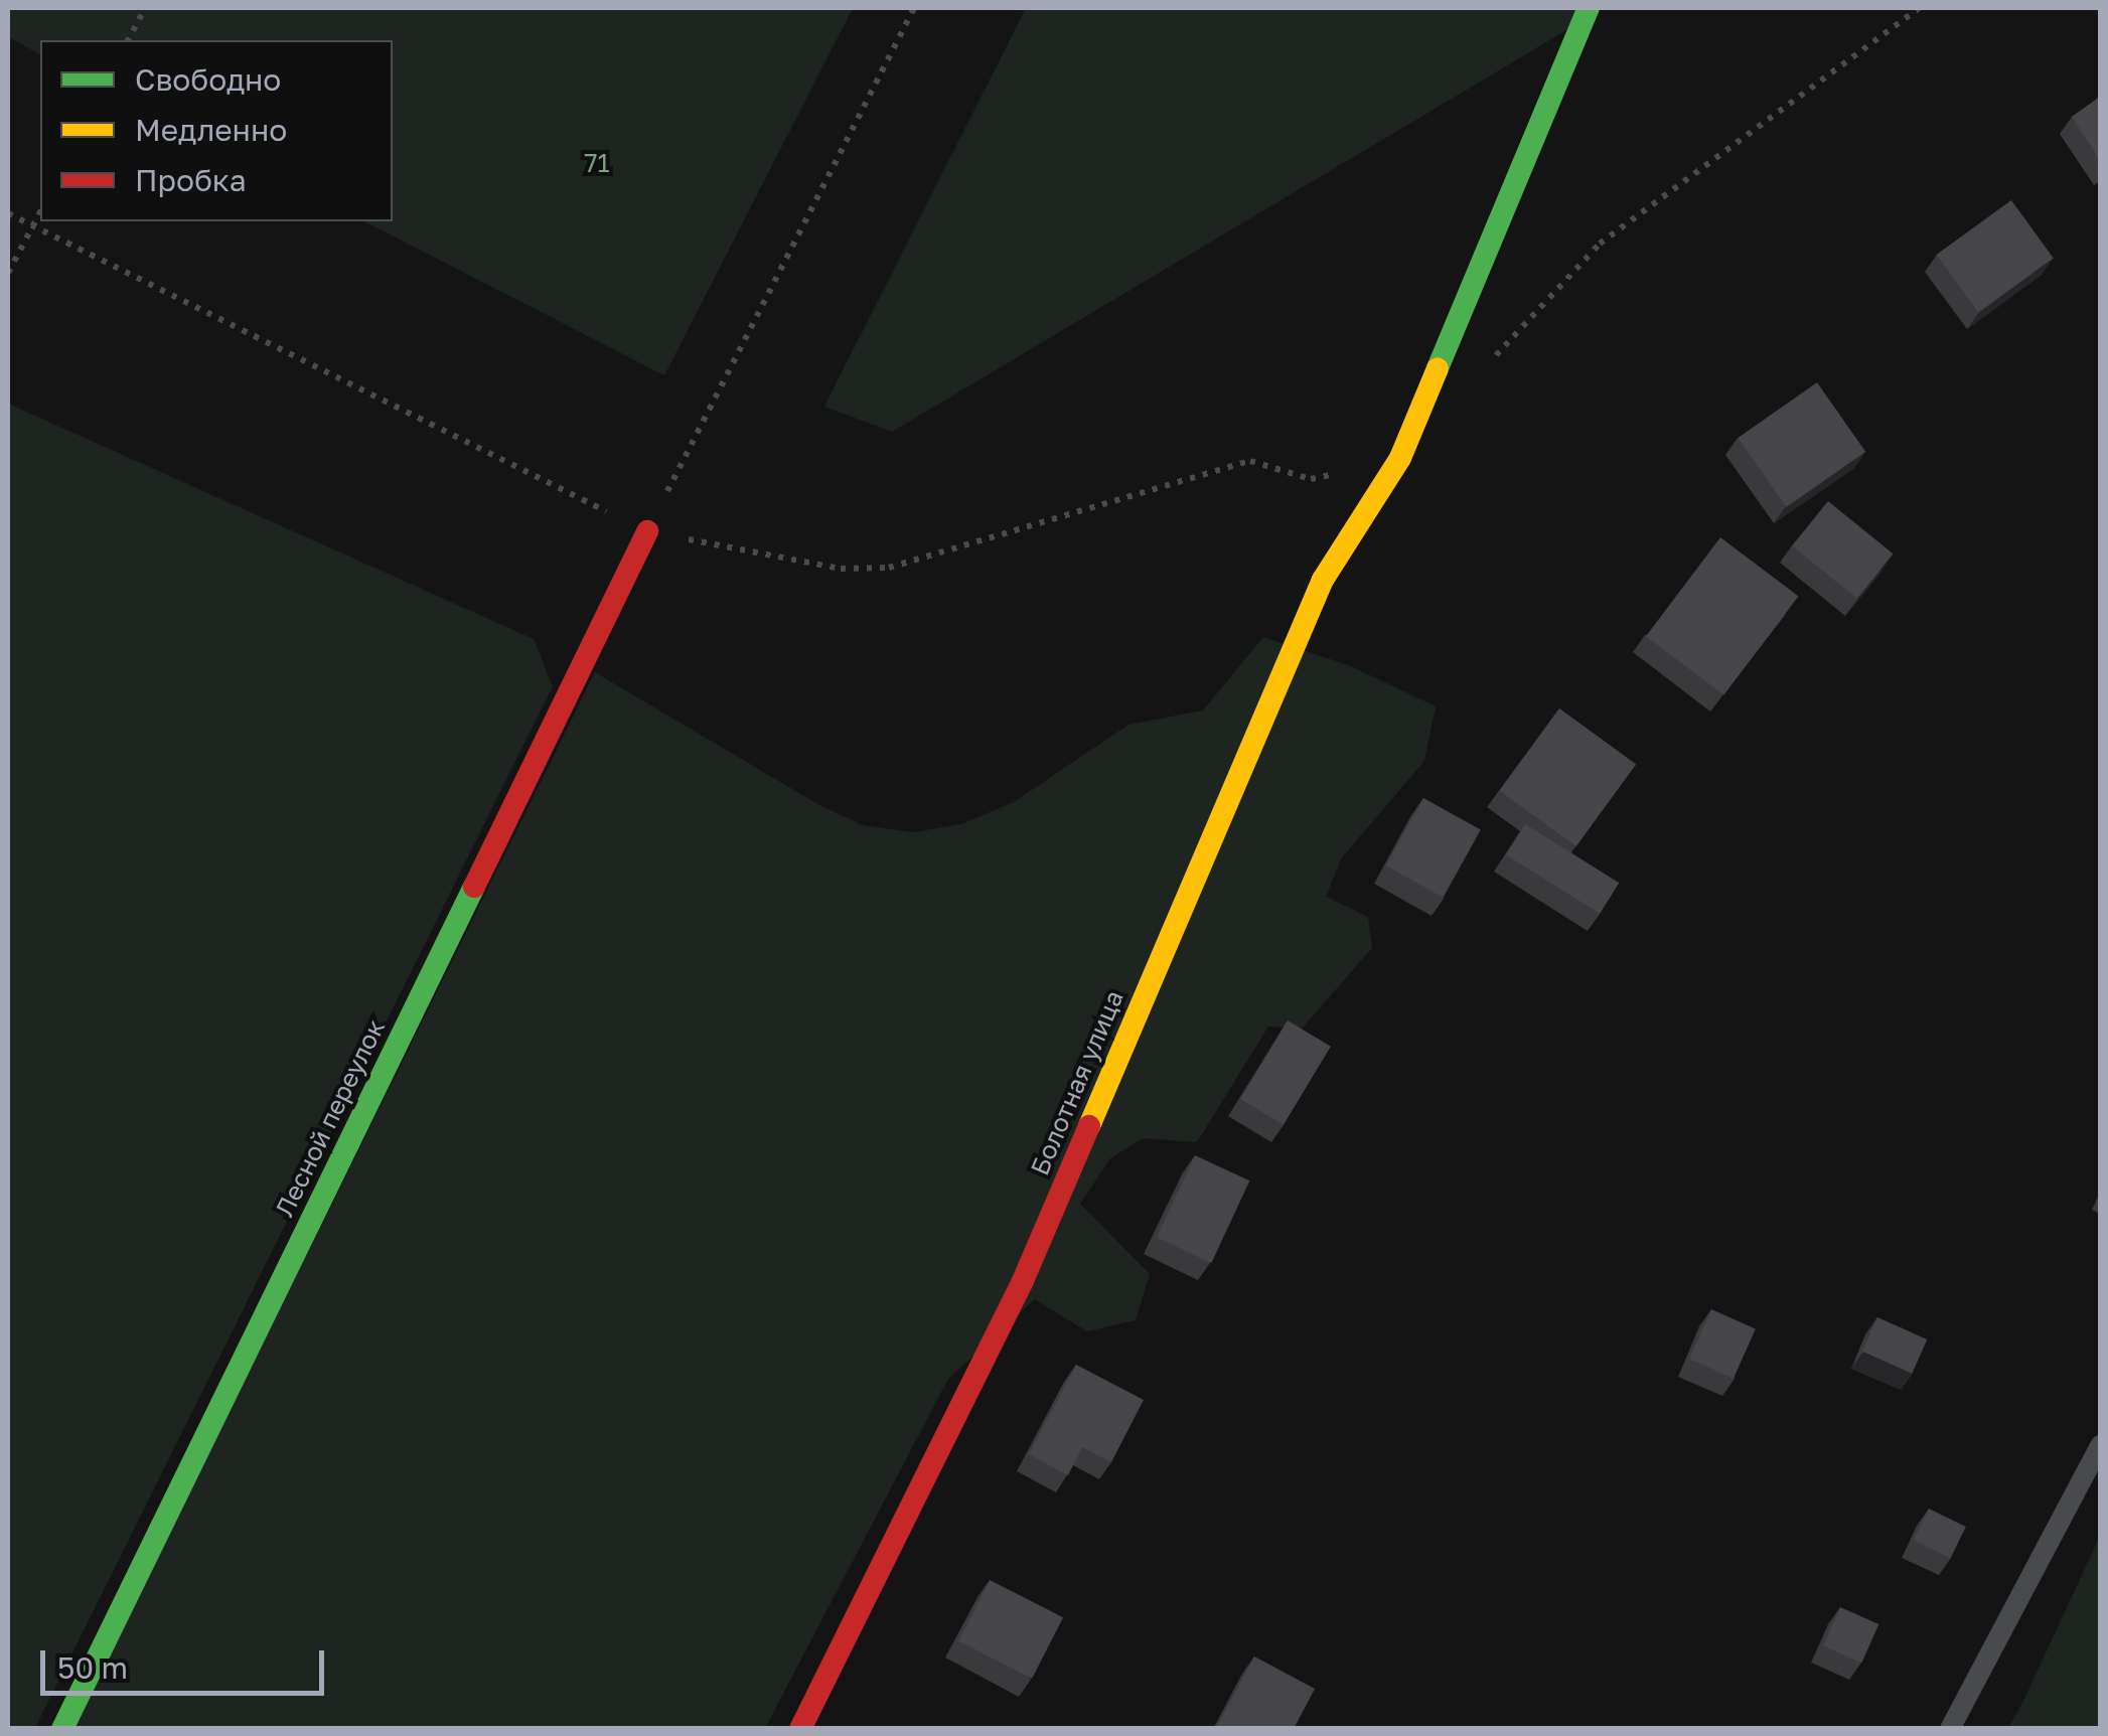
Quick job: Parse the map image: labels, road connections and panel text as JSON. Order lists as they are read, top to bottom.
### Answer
{
  "streets": {
    "street": ["Болотная улица", "Лесной переулок"]
  },
  "parks": ["71"],
  "legend": ["Свободно", "Медленно", "Пробка"],
  "scale_bar": "50 m"
}
